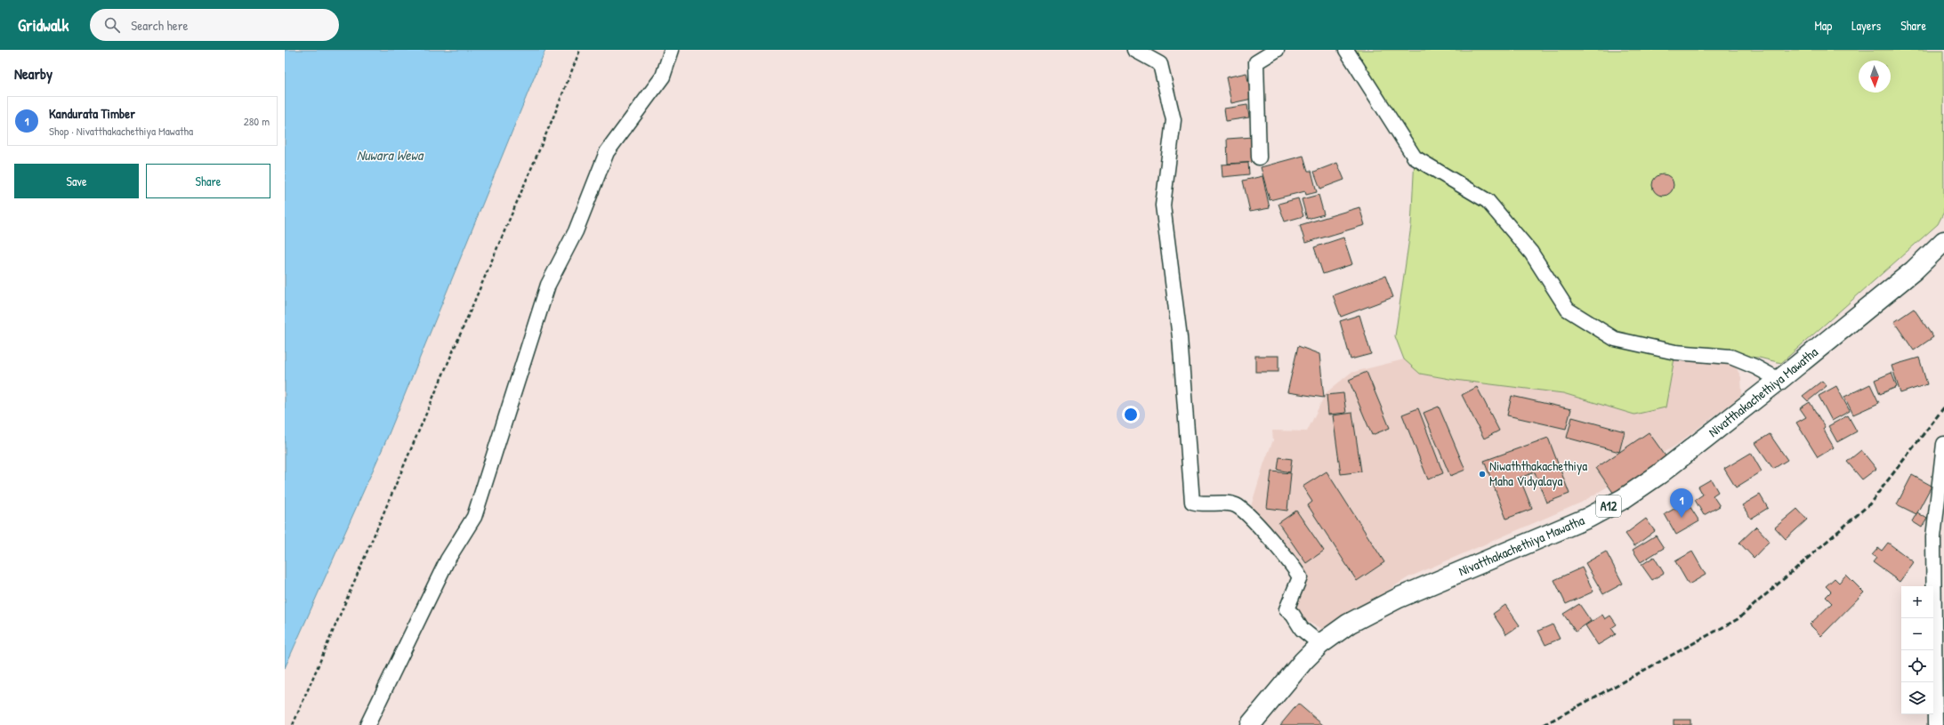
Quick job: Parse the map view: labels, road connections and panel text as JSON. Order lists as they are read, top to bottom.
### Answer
{
  "streets": {
    "highway": ["Nivatthakachethiya Mawatha", "A12"]
  },
  "water": ["Nuwara Wewa"],
  "places": ["Niwaththakachethiya Maha Vidyalaya"],
  "north": "bottom",
  "page": {
    "header": "Gridwalk",
    "search": "Search here",
    "nav": ["Map", "Layers", "Share"],
    "heading": "Nearby",
    "list": [
      {
        "mark": "1",
        "name": "Kandurata Timber",
        "note": "Shop · Nivatthakachethiya Mawatha",
        "value": "280 m"
      }
    ],
    "buttons": ["Save", "Share"],
    "pins": "1",
    "map_buttons": ["+", "−"]
  }
}
